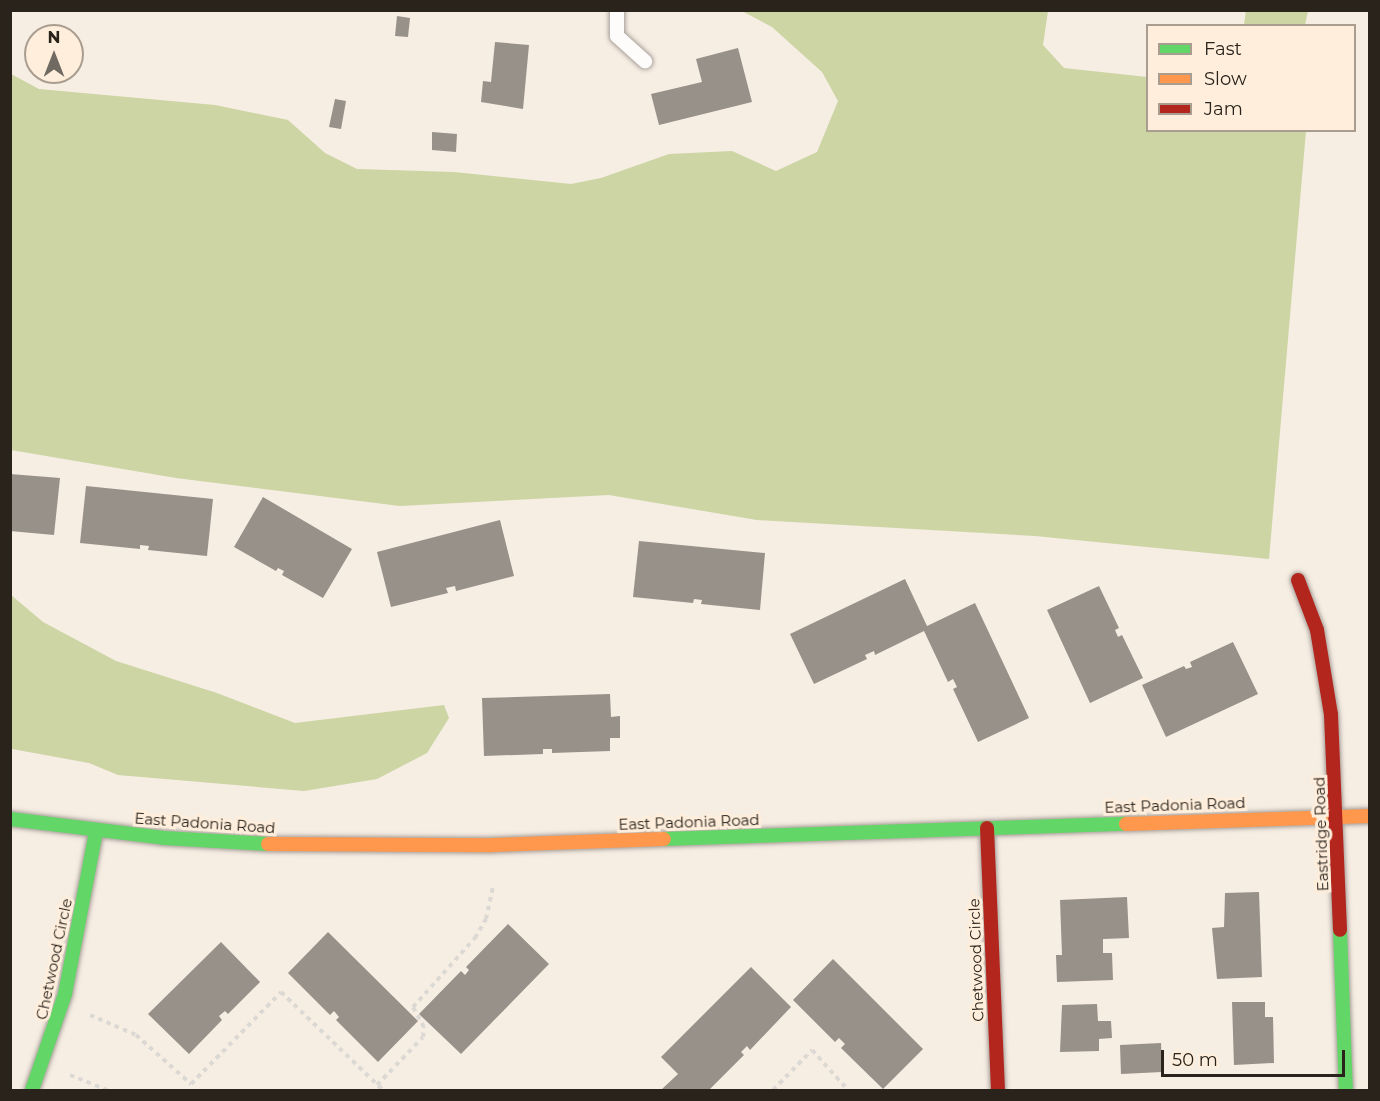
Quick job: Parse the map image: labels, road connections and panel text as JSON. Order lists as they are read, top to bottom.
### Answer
{
  "streets": {
    "street": ["East Padonia Road", "Eastridge Road", "Chetwood Circle"]
  },
  "crossings": [
    ["East Padonia Road", "Eastridge Road"],
    ["East Padonia Road", "Chetwood Circle"]
  ],
  "legend": ["Fast", "Slow", "Jam"],
  "scale_bar": "50 m",
  "north": "top"
}
